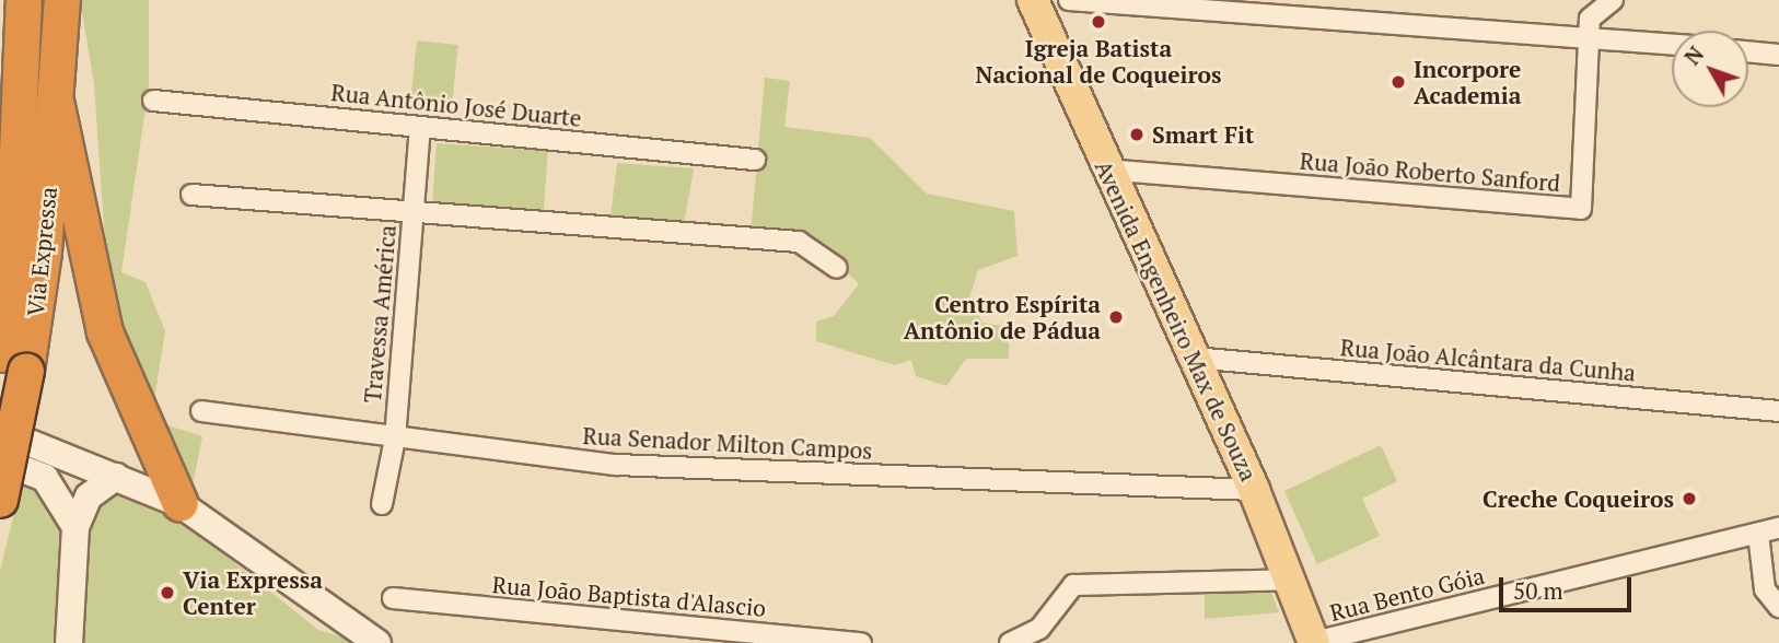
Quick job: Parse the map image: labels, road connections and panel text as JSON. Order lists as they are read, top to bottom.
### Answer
{
  "streets": {
    "highway": ["Via Expressa"],
    "main road": ["Avenida Engenheiro Max de Souza"],
    "street": [
      "Rua Antônio José Duarte",
      "Rua João Roberto Sanford",
      "Travessa América",
      "Rua João Alcântara da Cunha",
      "Rua Senador Milton Campos",
      "Rua Bento Góia",
      "Rua João Baptista d'Alascio"
    ]
  },
  "crossings": [
    ["Rua Antônio José Duarte", "Travessa América"],
    ["Rua João Roberto Sanford", "Avenida Engenheiro Max de Souza"],
    ["Travessa América", "Rua Senador Milton Campos"],
    ["Avenida Engenheiro Max de Souza", "Rua João Alcântara da Cunha"],
    ["Avenida Engenheiro Max de Souza", "Rua Senador Milton Campos"],
    ["Avenida Engenheiro Max de Souza", "Rua Bento Góia"]
  ],
  "places": [
    "Igreja Batista Nacional de Coqueiros",
    "Incorpore Academia",
    "Smart Fit",
    "Centro Espírita Antônio de Pádua",
    "Creche Coqueiros",
    "Via Expressa Center"
  ],
  "scale_bar": "50 m",
  "north": "top left"
}
